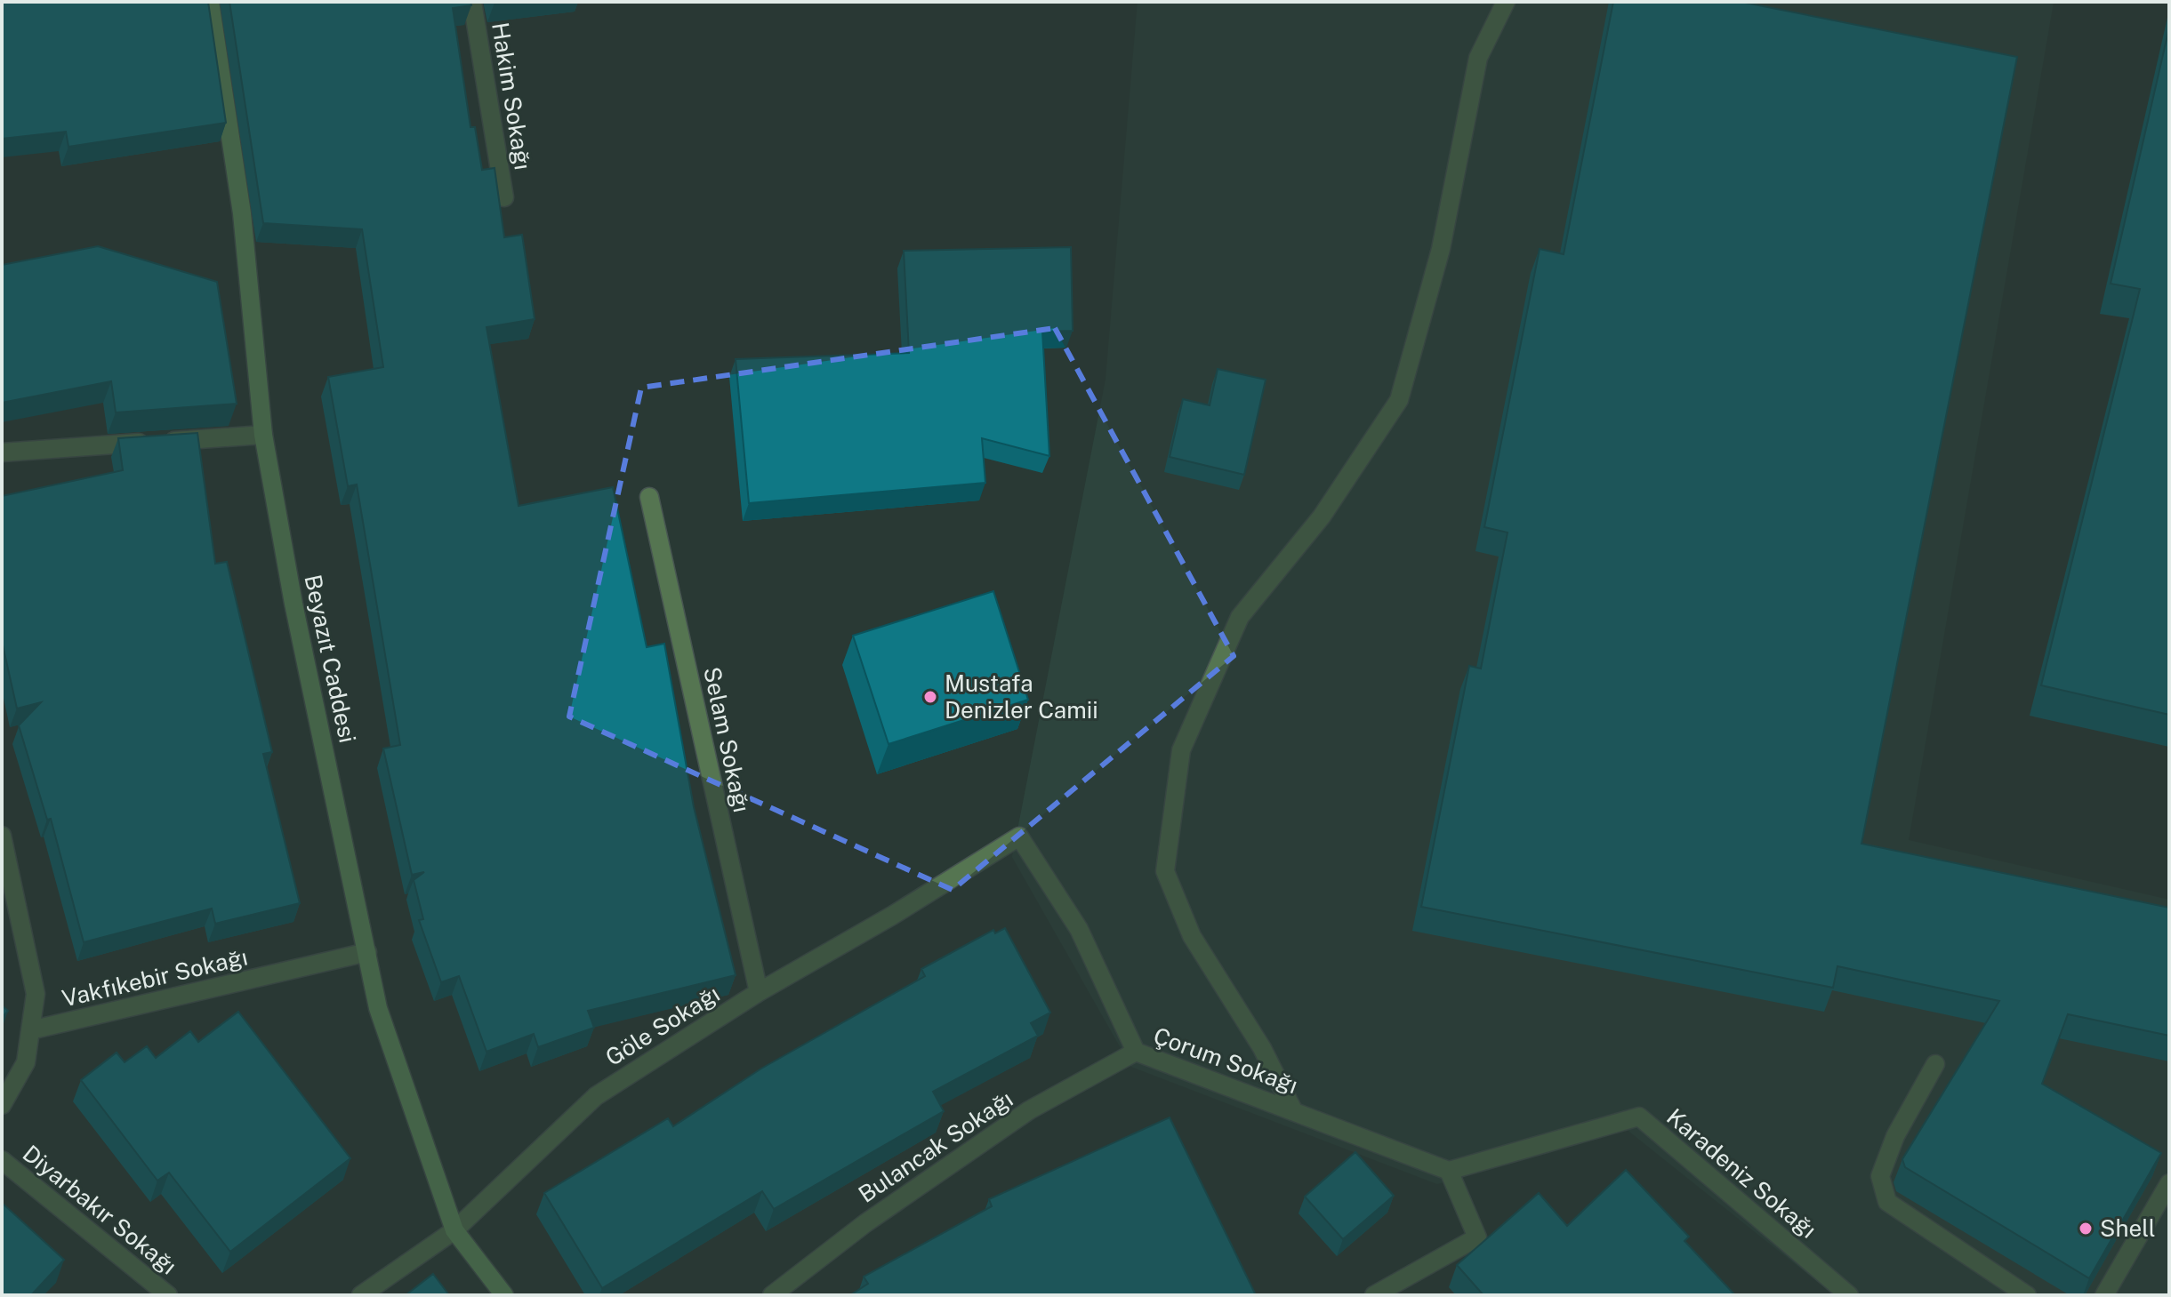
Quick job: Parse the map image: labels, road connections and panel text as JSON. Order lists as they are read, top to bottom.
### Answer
{
  "streets": {
    "street": [
      "Hakim Sokağı",
      "Beyazıt Caddesi",
      "Selam Sokağı",
      "Vakfıkebir Sokağı",
      "Göle Sokağı",
      "Çorum Sokağı",
      "Bulancak Sokağı",
      "Karadeniz Sokağı",
      "Diyarbakır Sokağı"
    ]
  },
  "crossings": [
    ["Beyazıt Caddesi", "Vakfıkebir Sokağı"],
    ["Beyazıt Caddesi", "Göle Sokağı"],
    ["Selam Sokağı", "Göle Sokağı"],
    ["Göle Sokağı", "Çorum Sokağı"],
    ["Çorum Sokağı", "Bulancak Sokağı"],
    ["Çorum Sokağı", "Karadeniz Sokağı"]
  ],
  "places": ["Mustafa Denizler Camii", "Shell"]
}
